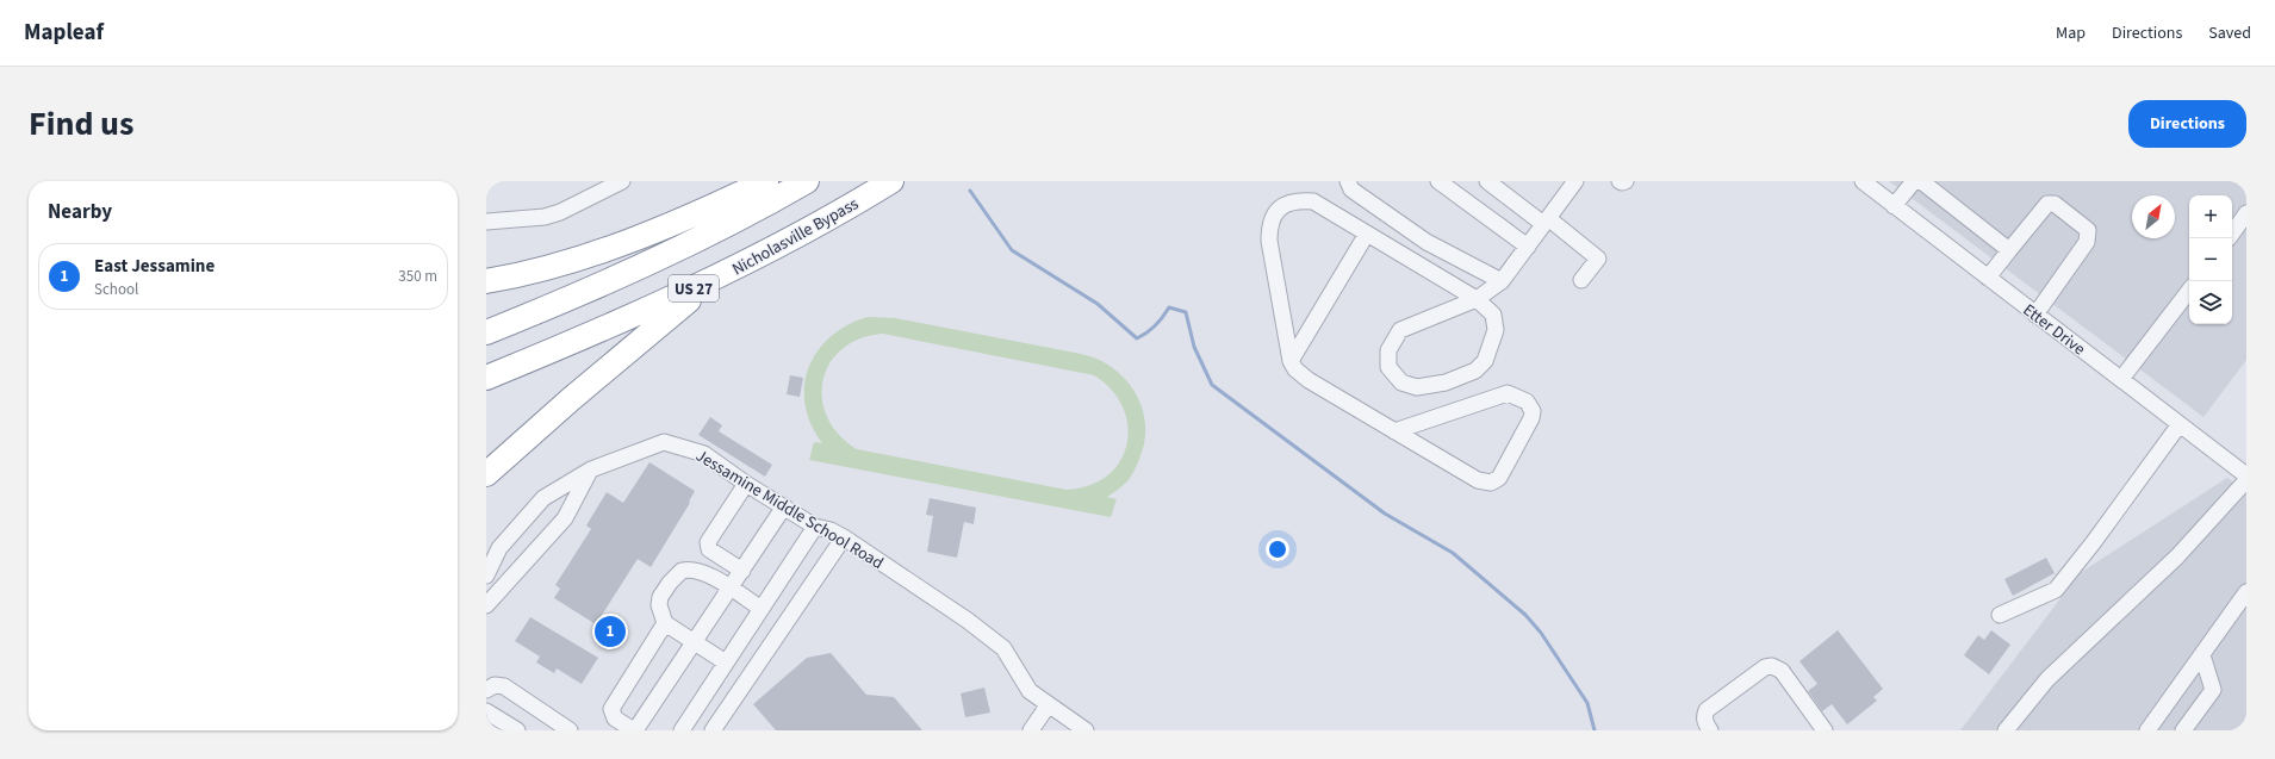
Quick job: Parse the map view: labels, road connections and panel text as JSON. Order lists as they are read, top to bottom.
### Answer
{
  "streets": {
    "highway": ["Nicholasville Bypass", "US 27"],
    "street": ["Etter Drive", "Jessamine Middle School Road"]
  },
  "north": "top right",
  "page": {
    "header": "Mapleaf",
    "nav": ["Map", "Directions", "Saved"],
    "title": "Find us",
    "buttons": "Directions",
    "heading": "Nearby",
    "map_buttons": ["+", "−"],
    "list": [
      {
        "mark": "1",
        "name": "East Jessamine",
        "note": "School",
        "value": "350 m"
      }
    ],
    "pins": "1"
  }
}
